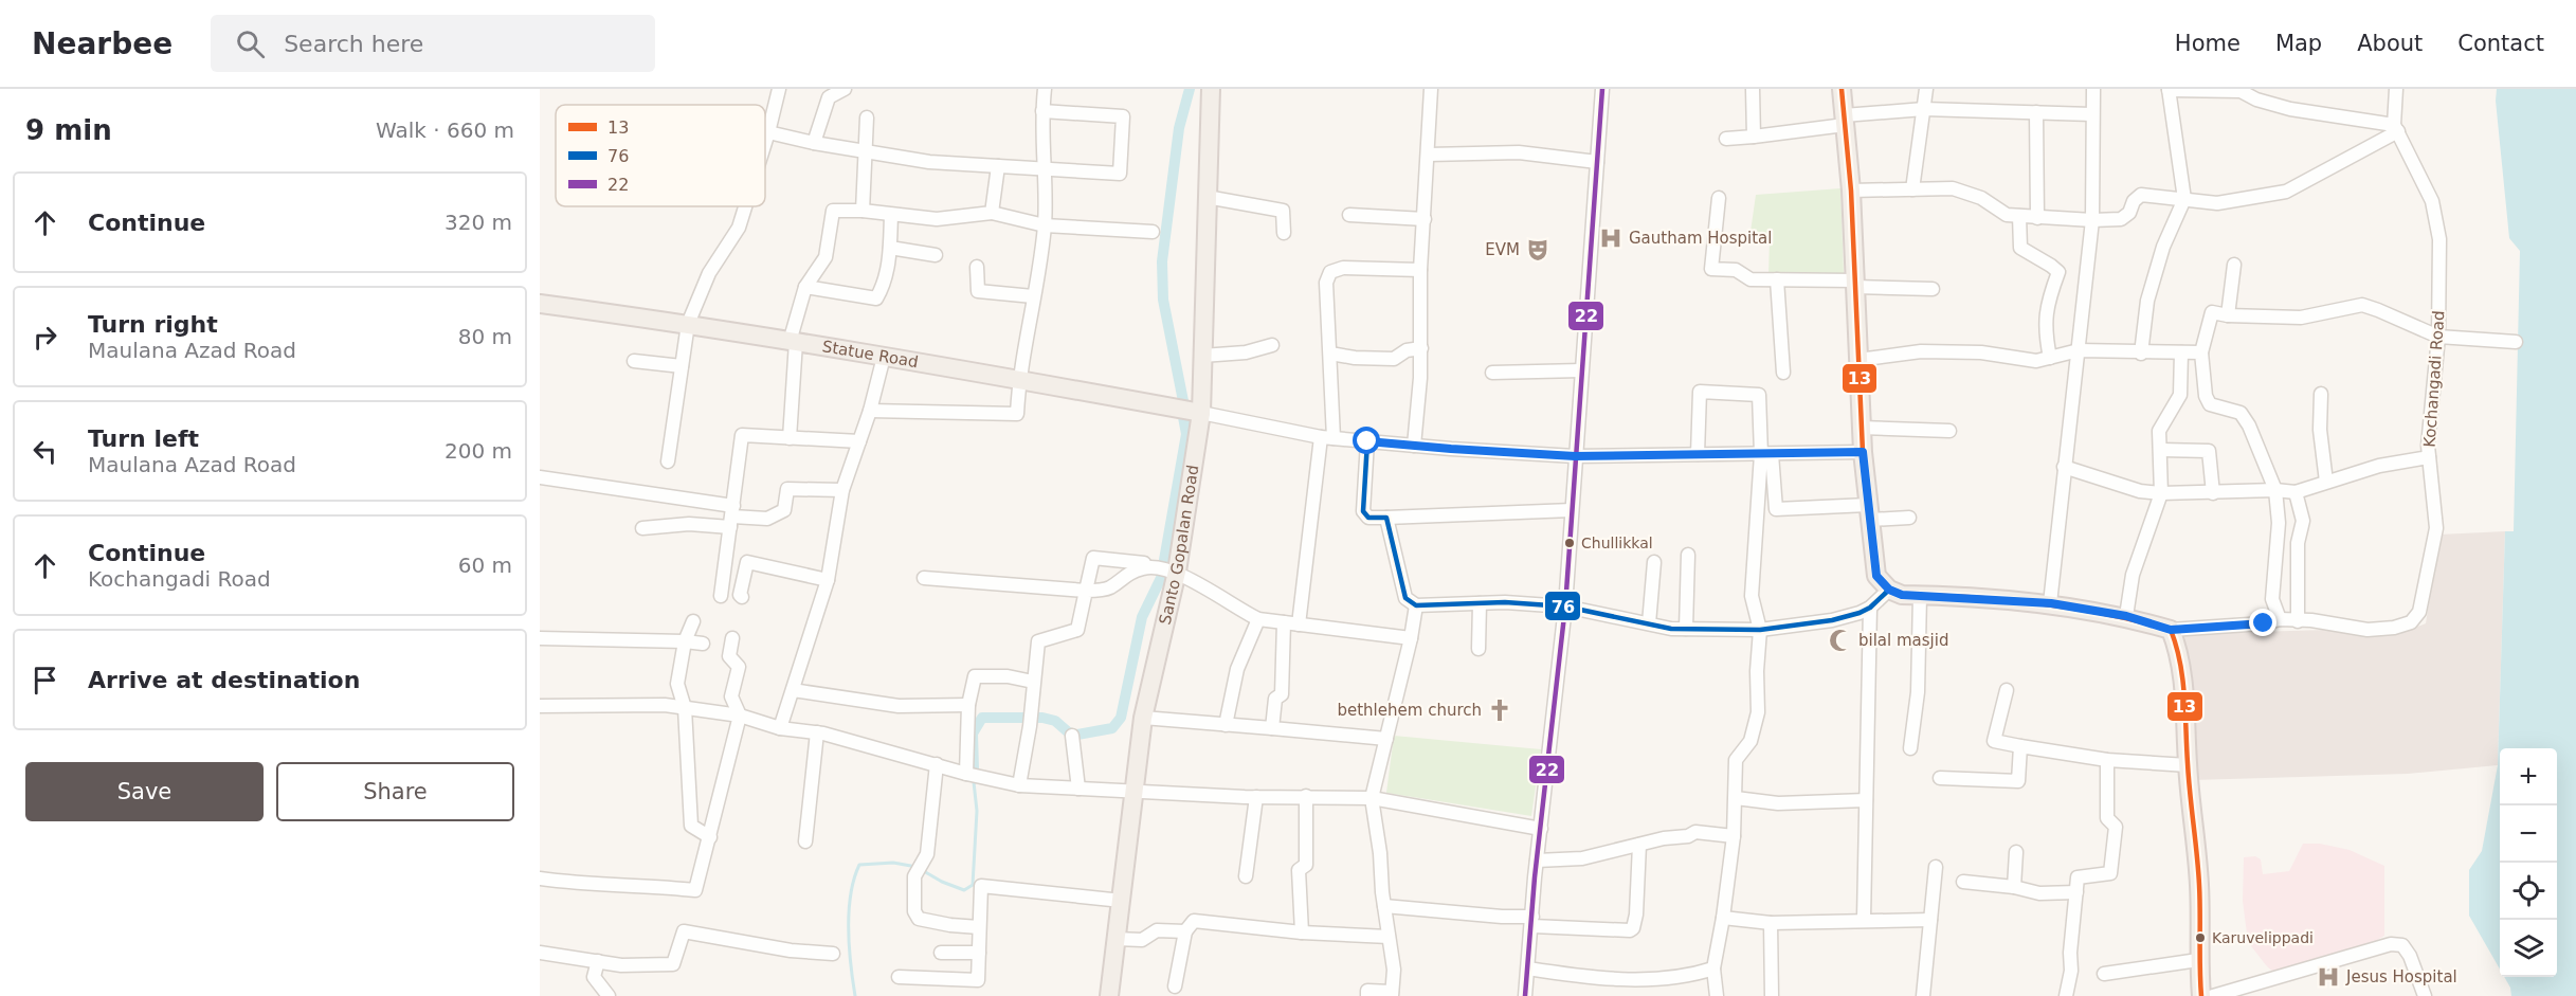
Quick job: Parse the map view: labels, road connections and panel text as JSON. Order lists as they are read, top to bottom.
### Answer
{
  "streets": {
    "main road": ["Statue Road", "Santo Gopalan Road"],
    "street": ["Kochangadi Road"]
  },
  "crossings": [
    ["Statue Road", "Santo Gopalan Road"]
  ],
  "places": {
    "hospital": ["Gautham Hospital", "Jesus Hospital"],
    "theatre": ["EVM"],
    "other": ["Chullikkal", "Karuvelippadi"],
    "mosque": ["bilal masjid"],
    "church": ["bethlehem church"]
  },
  "lines": ["transit line 13", "transit line 22", "transit line 76"],
  "legend": ["13", "76", "22"],
  "page": {
    "header": "Nearbee",
    "search": "Search here",
    "nav": [
      "Home",
      "Map",
      "About",
      "Contact"
    ],
    "heading": ["9 min", "Walk · 660 m"],
    "list": [
      ["Continue", "320 m"],
      ["Turn right", "Maulana Azad Road", "80 m"],
      ["Turn left", "Maulana Azad Road", "200 m"],
      ["Continue", "Kochangadi Road", "60 m"],
      "Arrive at destination"
    ],
    "buttons": ["Save", "Share"],
    "map_buttons": ["+", "−"]
  }
}
